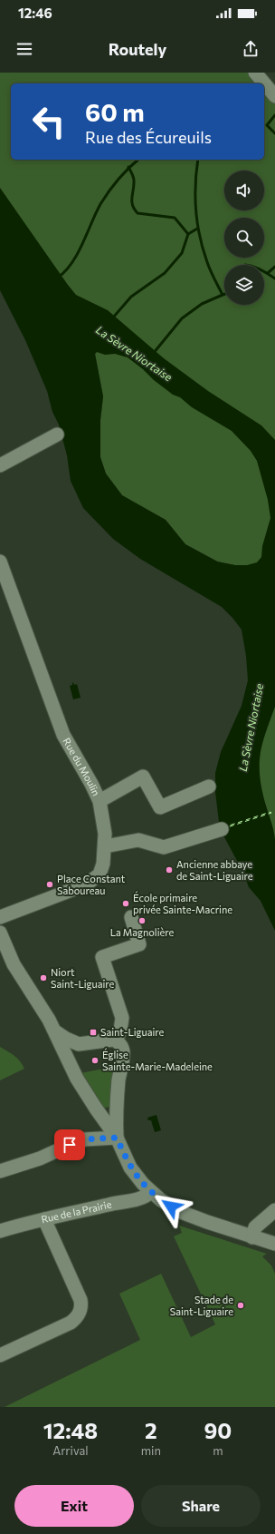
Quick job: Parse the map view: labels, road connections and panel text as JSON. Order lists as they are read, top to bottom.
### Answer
{
  "streets": {
    "street": ["Rue du Moulin", "Rue de la Prairie"]
  },
  "water": ["La Sèvre Niortaise"],
  "places": {
    "other": [
      "Ancienne abbaye de Saint-Liguaire",
      "Place Constant Saboureau",
      "École primaire privée Sainte-Macrine",
      "La Magnolière",
      "Niort Saint-Liguaire",
      "Église Sainte-Marie-Madeleine",
      "Stade de Saint-Liguaire"
    ],
    "transit": ["Saint-Liguaire"]
  },
  "page": {
    "status": "12:46",
    "header": "Routely",
    "turn": ["60 m", "Rue des Écureuils"],
    "eta": [
      "12:48",
      "Arrival",
      "2",
      "min",
      "90",
      "m"
    ],
    "buttons": ["Exit", "Share"]
  }
}
